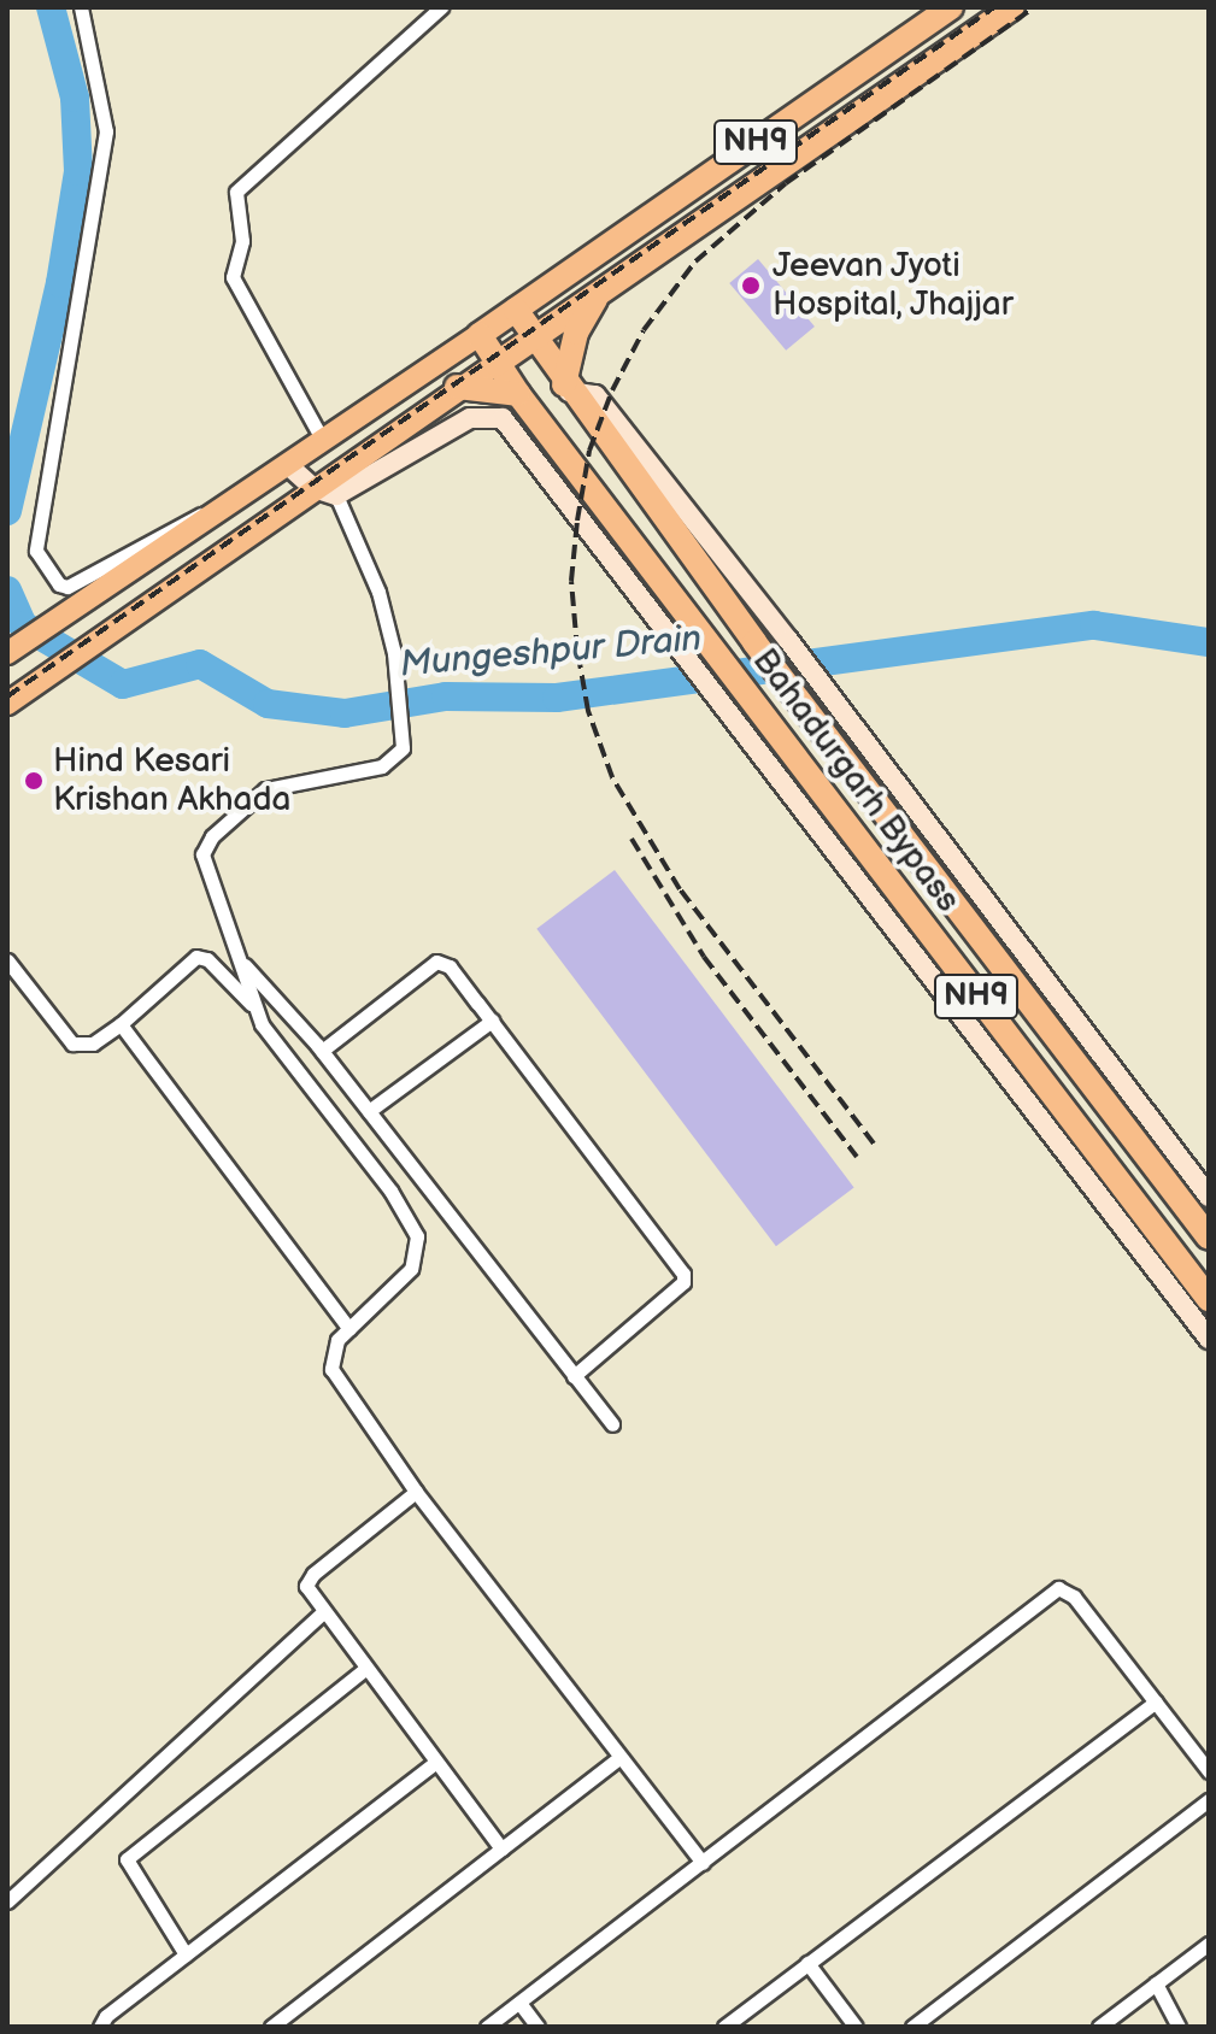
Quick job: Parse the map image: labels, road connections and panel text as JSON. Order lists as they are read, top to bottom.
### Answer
{
  "streets": {
    "highway": ["NH9", "Bahadurgarh Bypass"]
  },
  "crossings": [
    ["NH9", "Bahadurgarh Bypass"]
  ],
  "water": ["Mungeshpur Drain"],
  "places": ["Jeevan Jyoti Hospital, Jhajjar", "Hind Kesari Krishan Akhada"]
}
